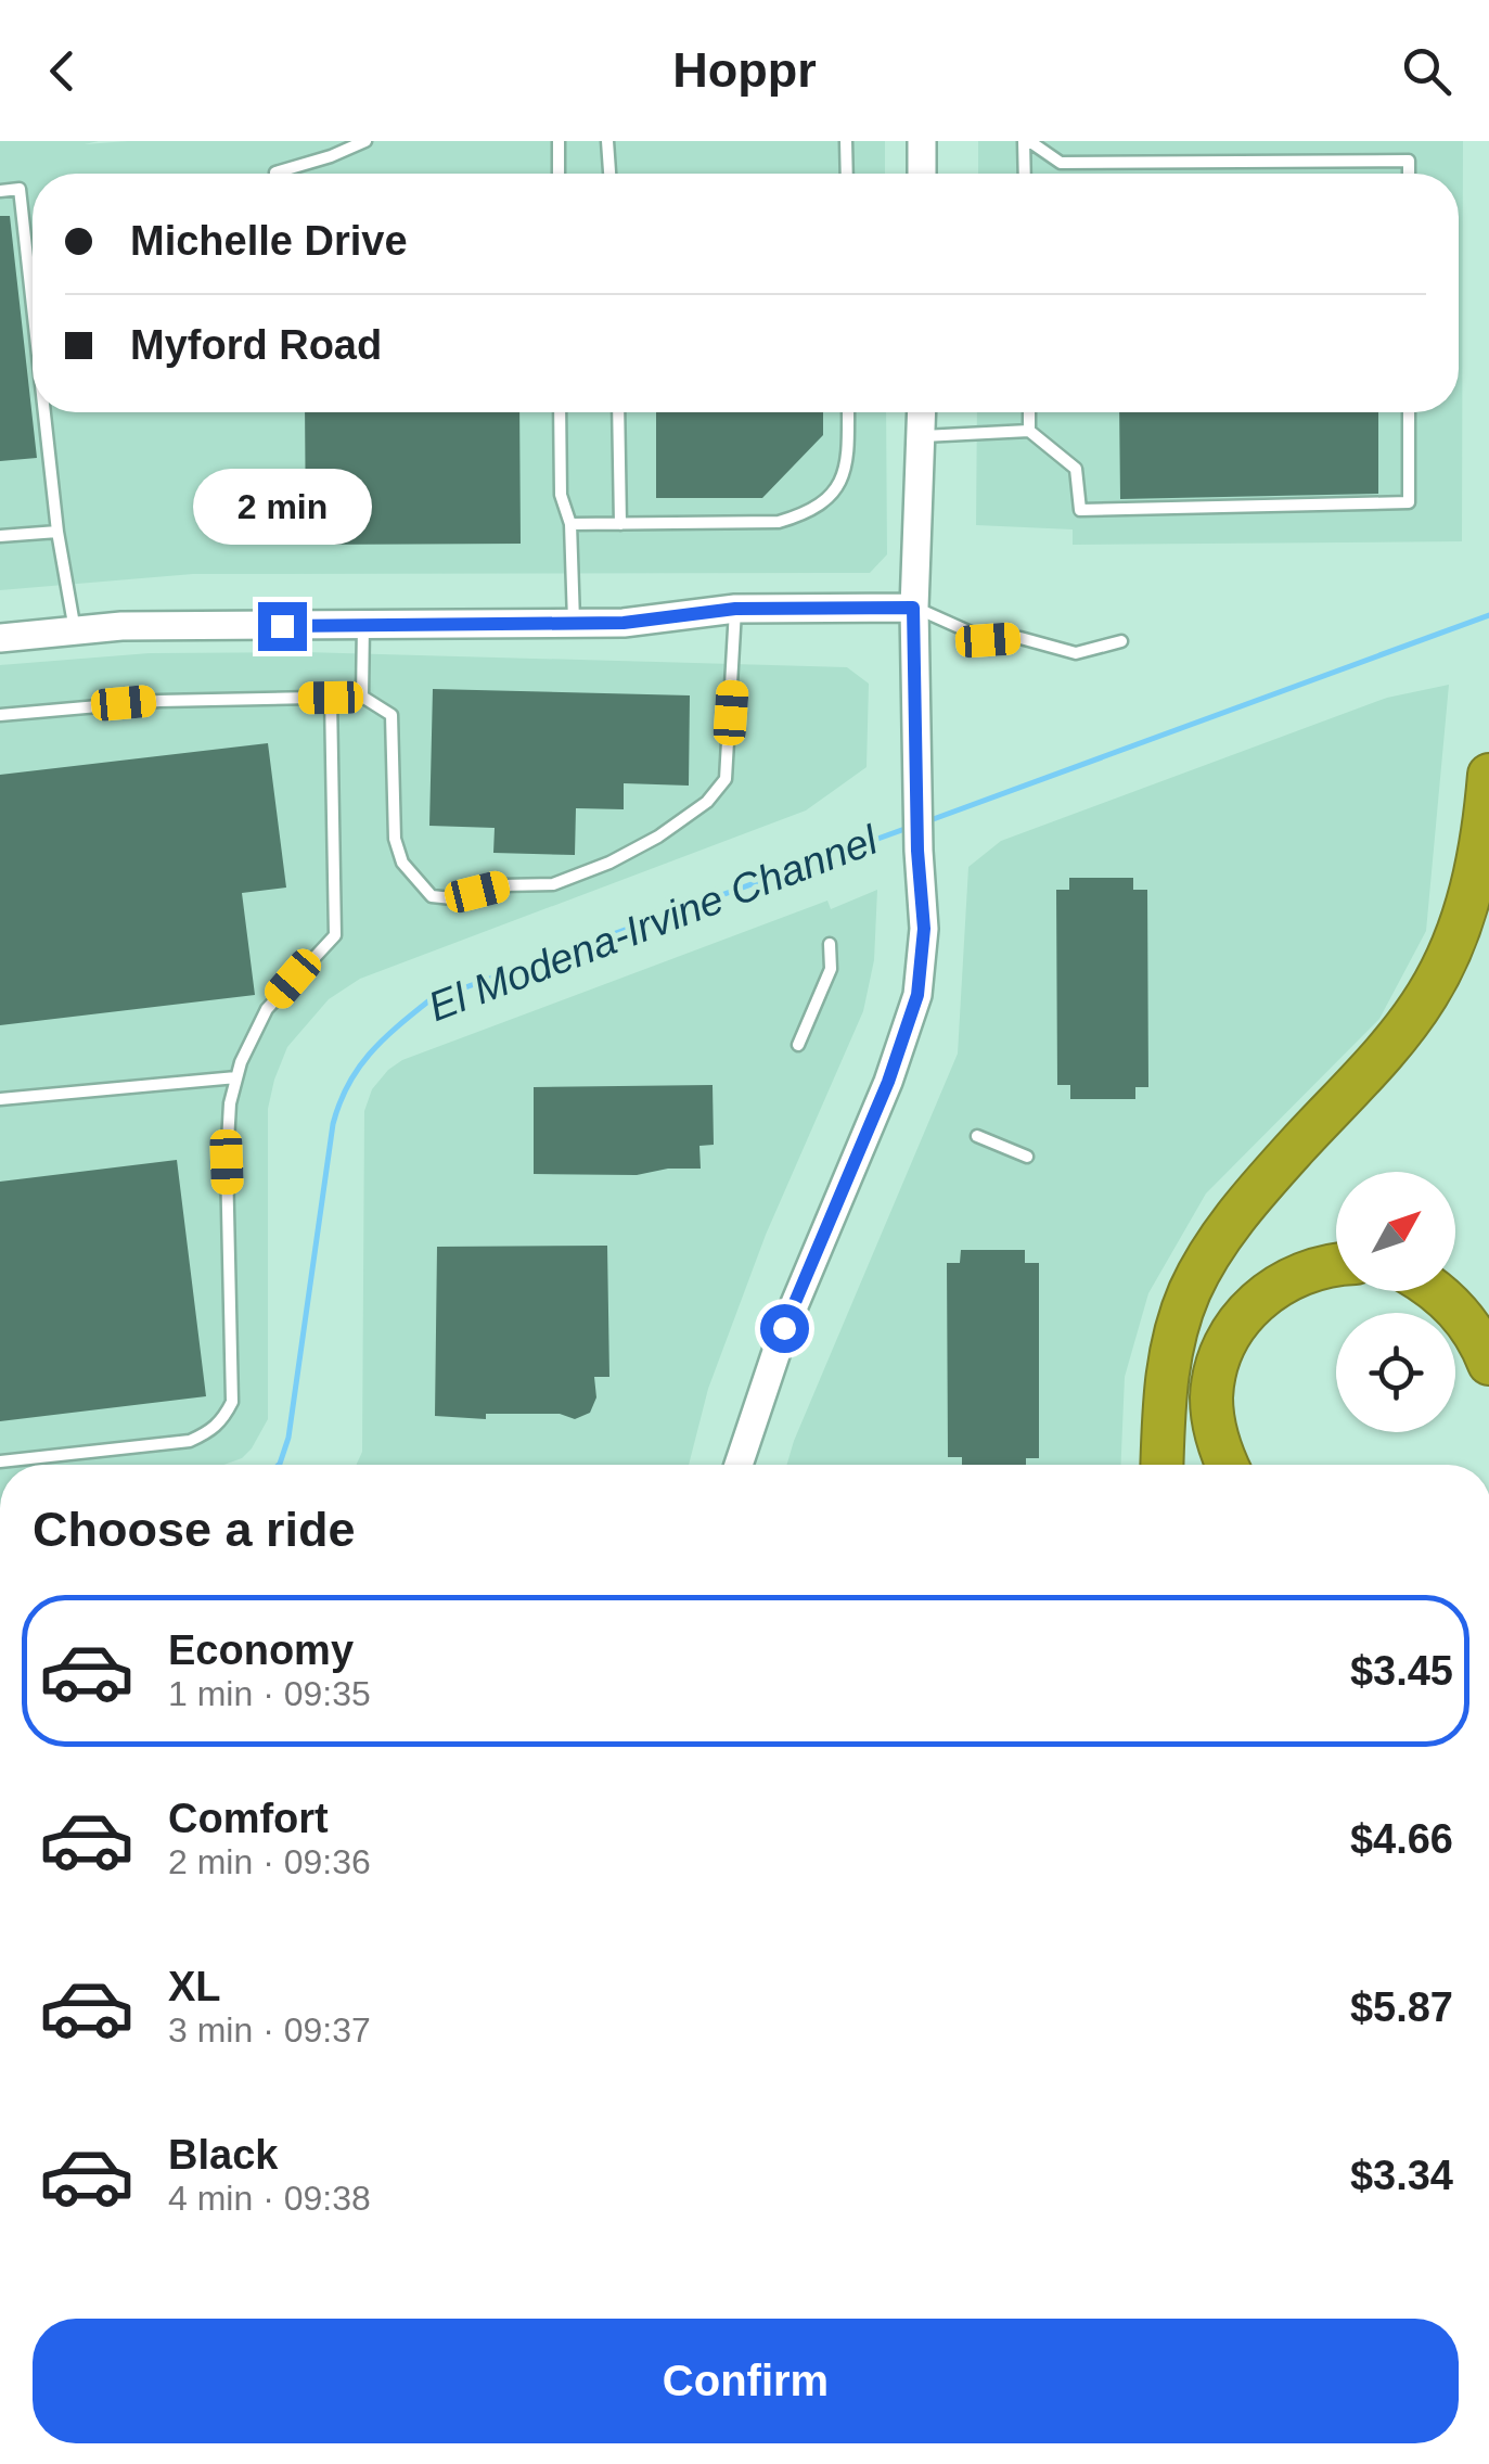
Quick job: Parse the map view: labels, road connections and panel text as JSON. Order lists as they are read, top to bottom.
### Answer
{
  "water": ["El Modena-Irvine Channel"],
  "north": "top right",
  "page": {
    "header": "Hoppr",
    "banner": ["Michelle Drive", "Myford Road"],
    "bubble": "2 min",
    "heading": "Choose a ride",
    "list": [
      {
        "name": "Economy",
        "note": "1 min · 09:35",
        "value": "$3.45"
      },
      {
        "name": "Comfort",
        "note": "2 min · 09:36",
        "value": "$4.66"
      },
      {
        "name": "XL",
        "note": "3 min · 09:37",
        "value": "$5.87"
      },
      {
        "name": "Black",
        "note": "4 min · 09:38",
        "value": "$3.34"
      }
    ],
    "buttons": "Confirm"
  }
}
